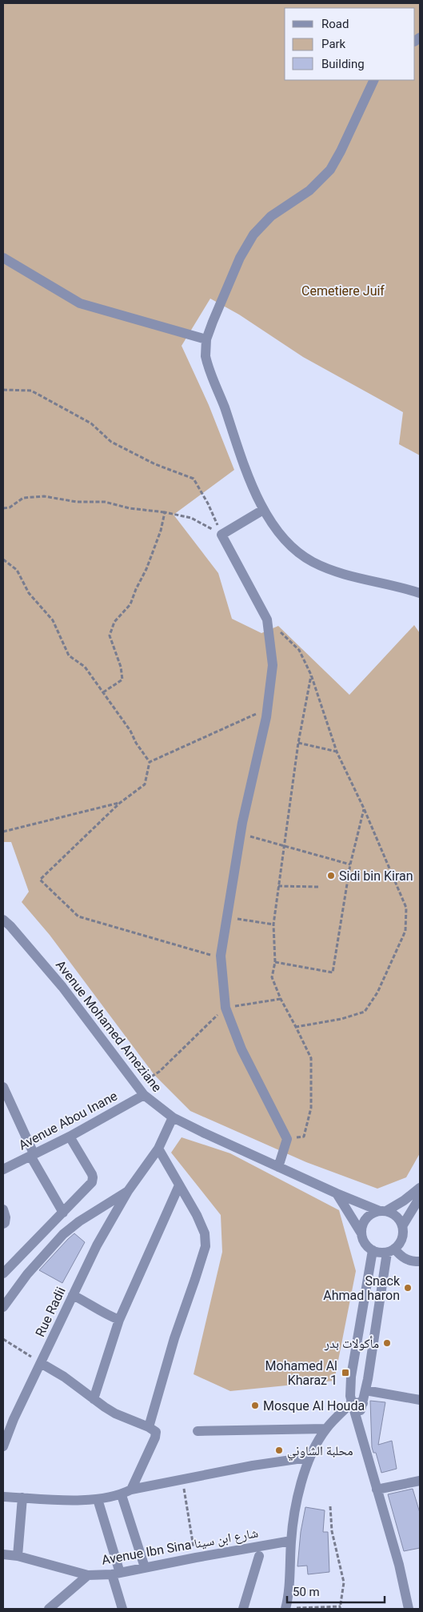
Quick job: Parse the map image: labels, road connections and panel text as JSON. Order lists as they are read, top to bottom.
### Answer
{
  "streets": {
    "street": [
      "Avenue Mohamed Ameziane",
      "Avenue Abou Inane",
      "Rue Radii",
      "Avenue Ibn Sina شارع ابن سينا"
    ]
  },
  "crossings": [
    ["Avenue Mohamed Ameziane", "Avenue Abou Inane"],
    ["Avenue Mohamed Ameziane", "Rue Radii"]
  ],
  "parks": ["Cemetiere Juif"],
  "places": {
    "other": [
      "Sidi bin Kiran",
      "Snack Ahmad haron",
      "مأكولات بدر",
      "Mosque Al Houda",
      "محلبة الشاوني"
    ],
    "transit": ["Mohamed Al Kharaz 1"]
  },
  "legend": ["Road", "Park", "Building"],
  "scale_bar": "50 m"
}
